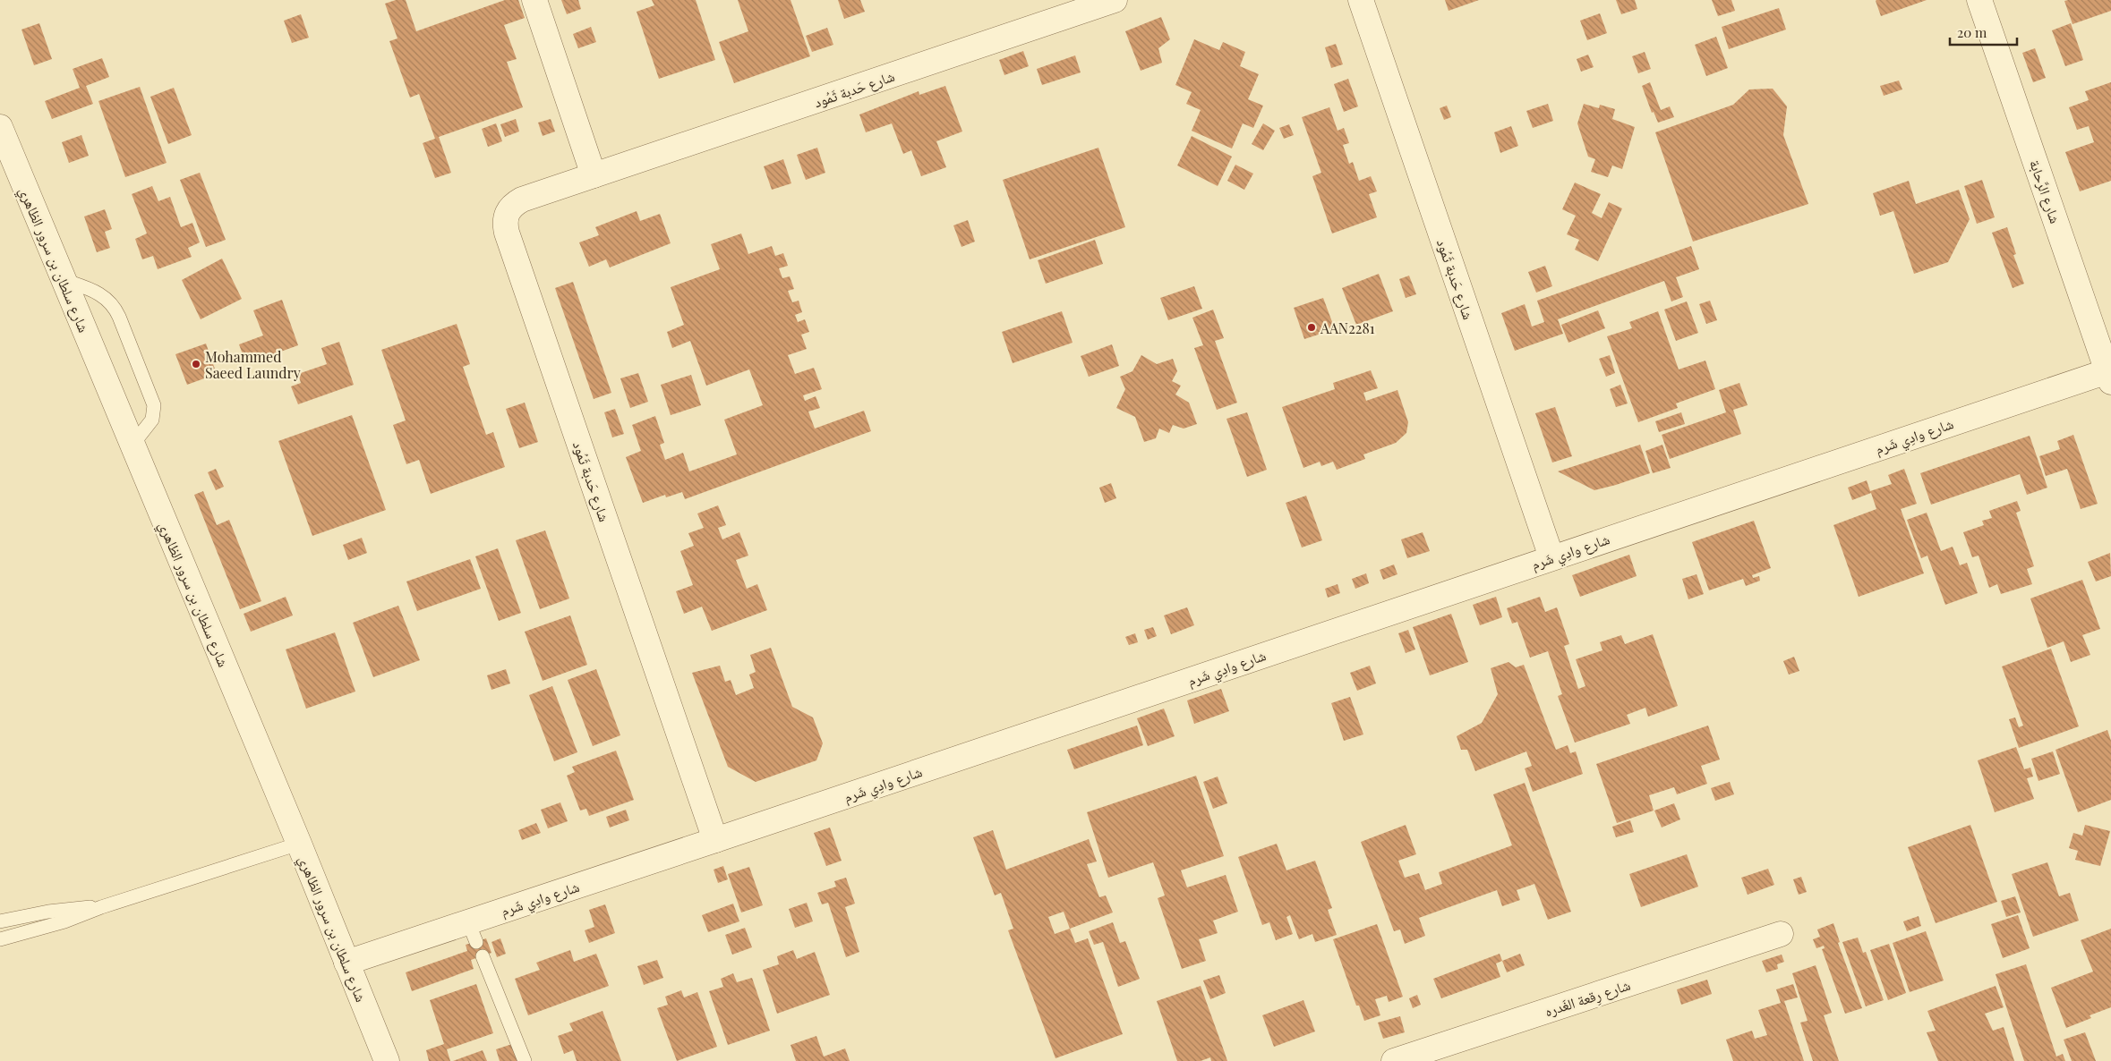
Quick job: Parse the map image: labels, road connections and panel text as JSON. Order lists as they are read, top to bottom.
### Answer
{
  "streets": {
    "street": [
      "شارع حَدبة ثَمُود",
      "شارع الرَّحابة",
      "شارع سلطان بن سرور الظاهري",
      "شارع وادِي شَرم",
      "شارع رِقعة الغَدره"
    ]
  },
  "crossings": [
    ["شارع حَدبة ثَمُود", "شارع وادِي شَرم"],
    ["شارع الرَّحابة", "شارع وادِي شَرم"],
    ["شارع سلطان بن سرور الظاهري", "شارع وادِي شَرم"]
  ],
  "places": ["AAN2281", "Mohammed Saeed Laundry"],
  "scale_bar": "20 m"
}
